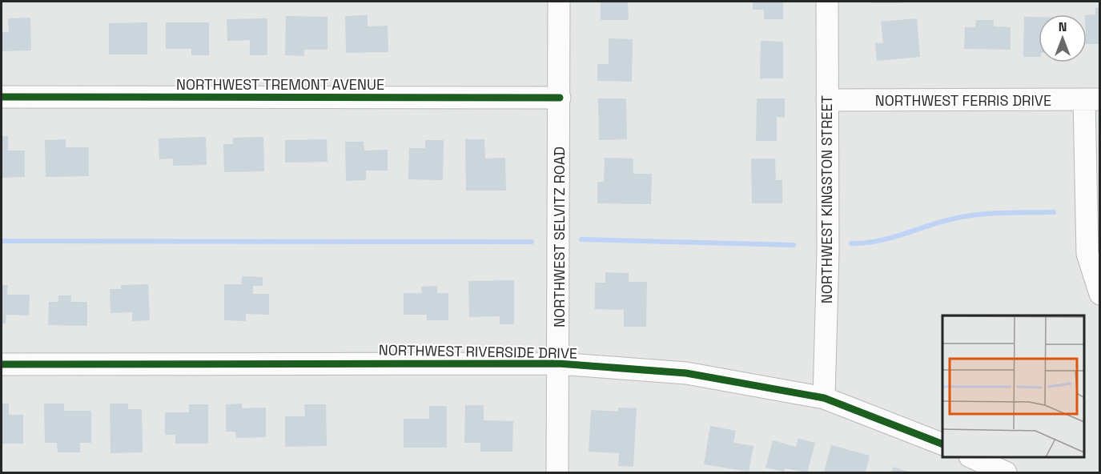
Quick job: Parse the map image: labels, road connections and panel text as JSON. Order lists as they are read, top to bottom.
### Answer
{
  "streets": {
    "street": [
      "NORTHWEST TREMONT AVENUE",
      "NORTHWEST FERRIS DRIVE",
      "NORTHWEST KINGSTON STREET",
      "NORTHWEST SELVITZ ROAD",
      "NORTHWEST RIVERSIDE DRIVE"
    ]
  },
  "crossings": [
    ["NORTHWEST TREMONT AVENUE", "NORTHWEST SELVITZ ROAD"],
    ["NORTHWEST FERRIS DRIVE", "NORTHWEST KINGSTON STREET"],
    ["NORTHWEST KINGSTON STREET", "NORTHWEST RIVERSIDE DRIVE"],
    ["NORTHWEST SELVITZ ROAD", "NORTHWEST RIVERSIDE DRIVE"]
  ],
  "north": "top"
}
